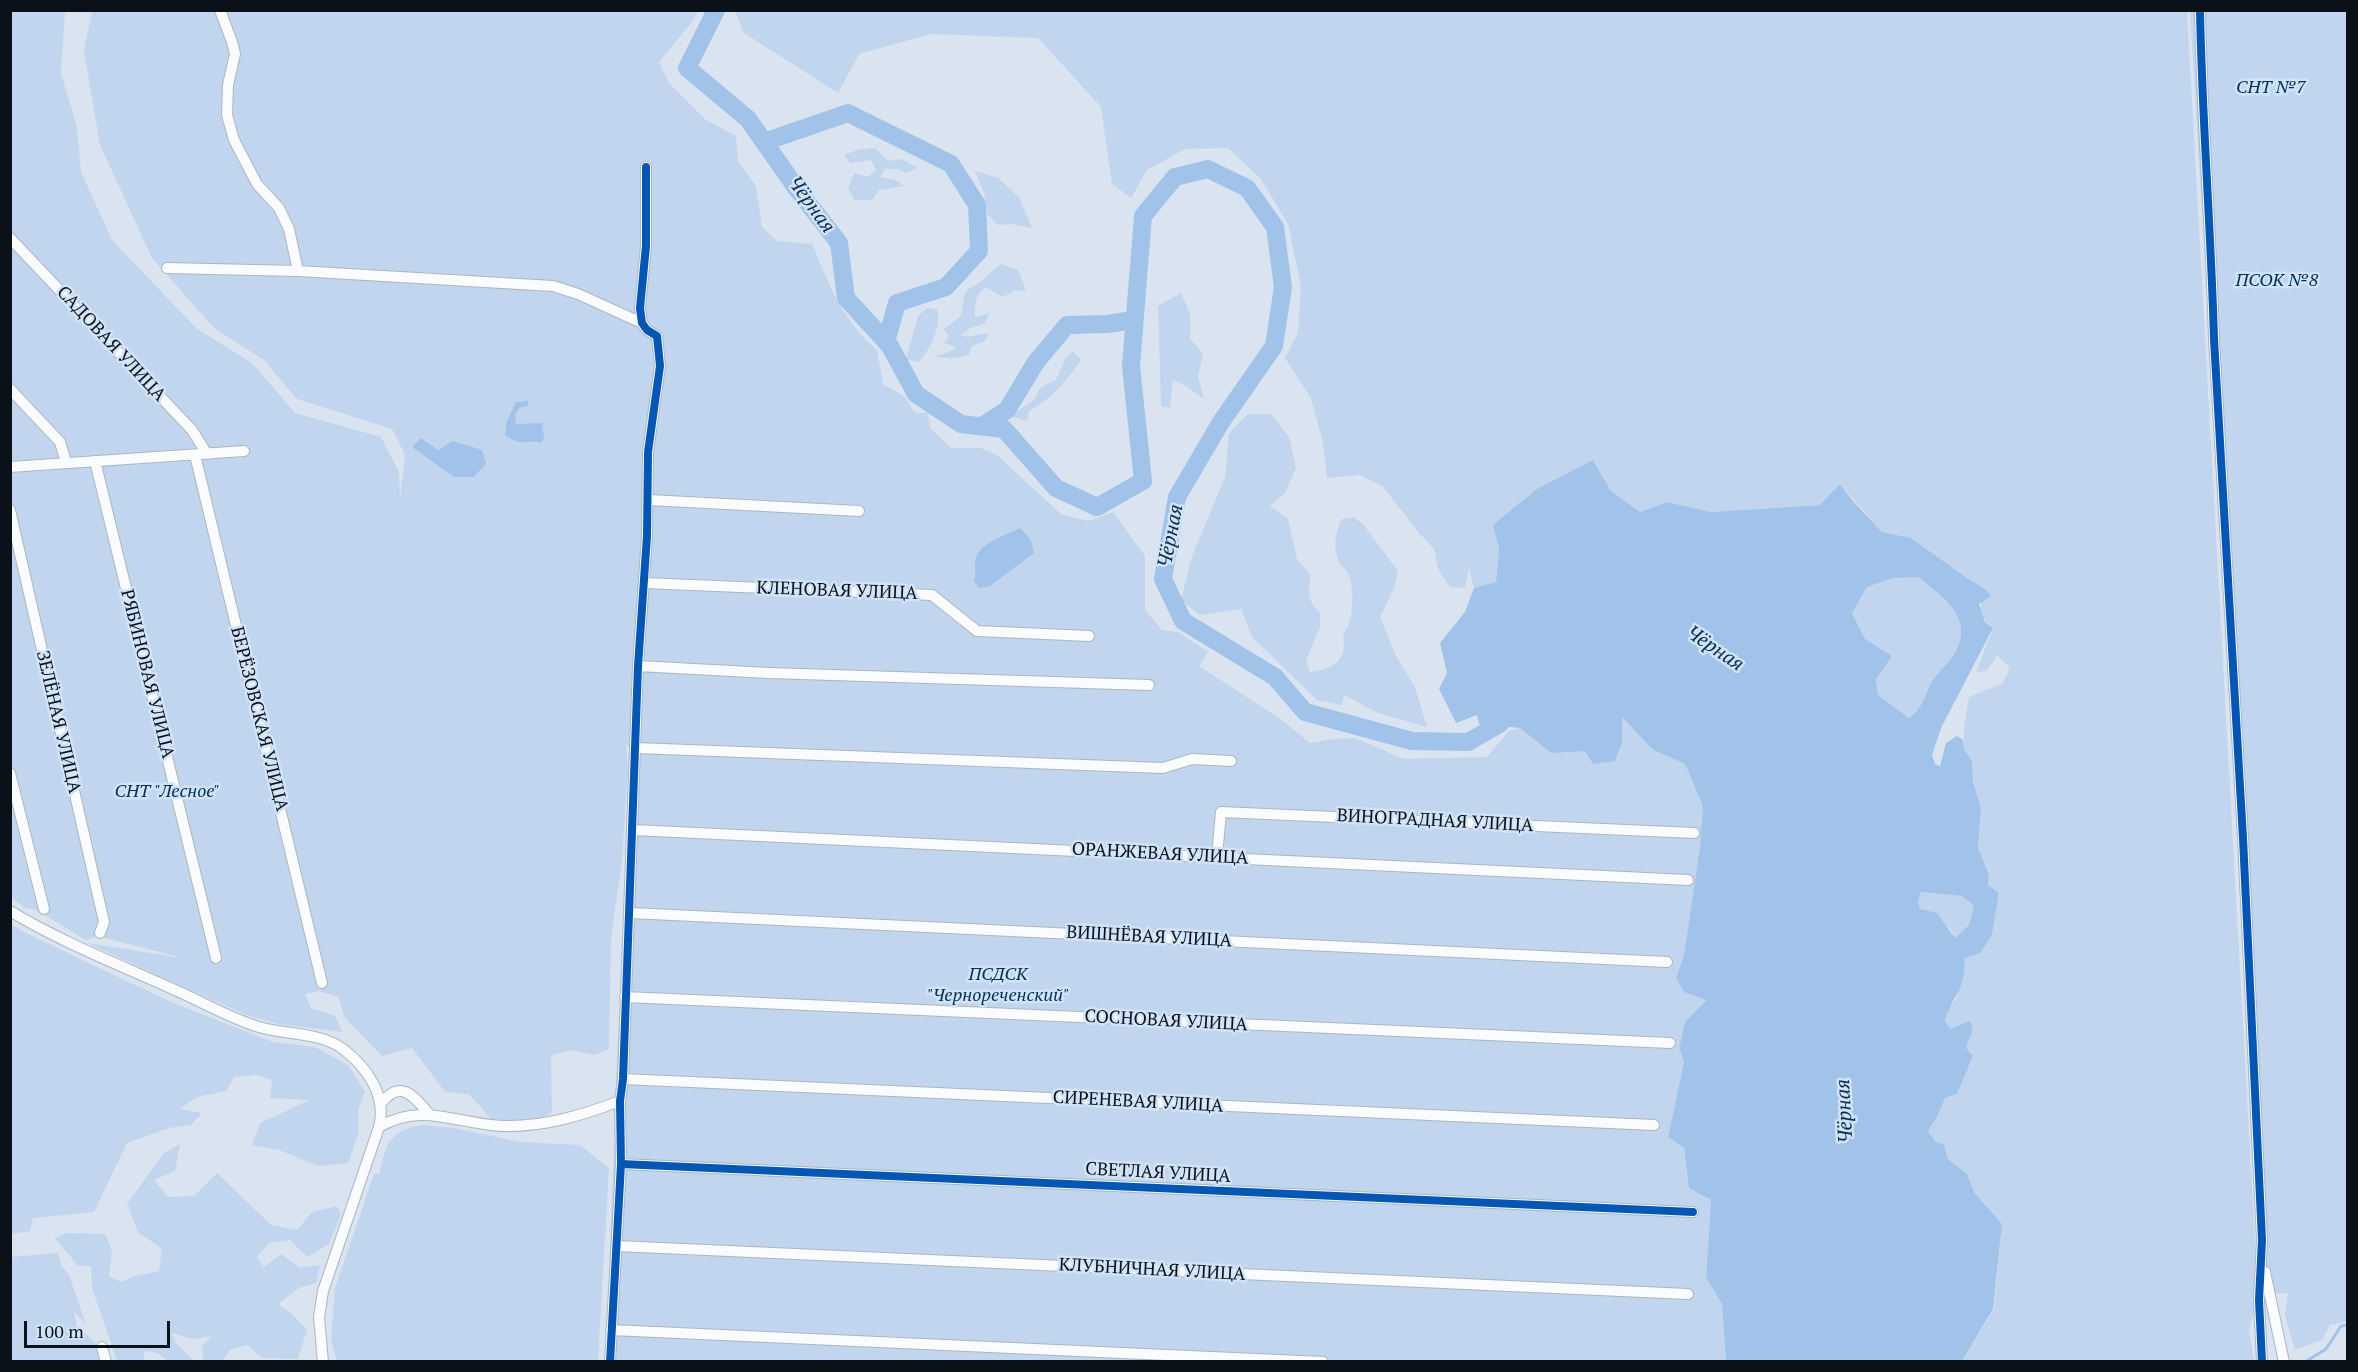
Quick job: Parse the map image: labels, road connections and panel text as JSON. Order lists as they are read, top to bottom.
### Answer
{
  "streets": {
    "street": [
      "САДОВАЯ УЛИЦА",
      "КЛЕНОВАЯ УЛИЦА",
      "РЯБИНОВАЯ УЛИЦА",
      "БЕРЁЗОВСКАЯ УЛИЦА",
      "ЗЕЛЁНАЯ УЛИЦА",
      "ВИНОГРАДНАЯ УЛИЦА",
      "ОРАНЖЕВАЯ УЛИЦА",
      "ВИШНЁВАЯ УЛИЦА",
      "СОСНОВАЯ УЛИЦА",
      "СИРЕНЕВАЯ УЛИЦА",
      "СВЕТЛАЯ УЛИЦА",
      "КЛУБНИЧНАЯ УЛИЦА"
    ]
  },
  "crossings": [
    ["ВИНОГРАДНАЯ УЛИЦА", "ОРАНЖЕВАЯ УЛИЦА"]
  ],
  "water": ["Чёрная"],
  "parks": [
    "СНТ №7",
    "ПСОК №8",
    "СНТ \"Лесное\"",
    "ПСДСК \"Чернореченский\""
  ],
  "scale_bar": "100 m"
}
